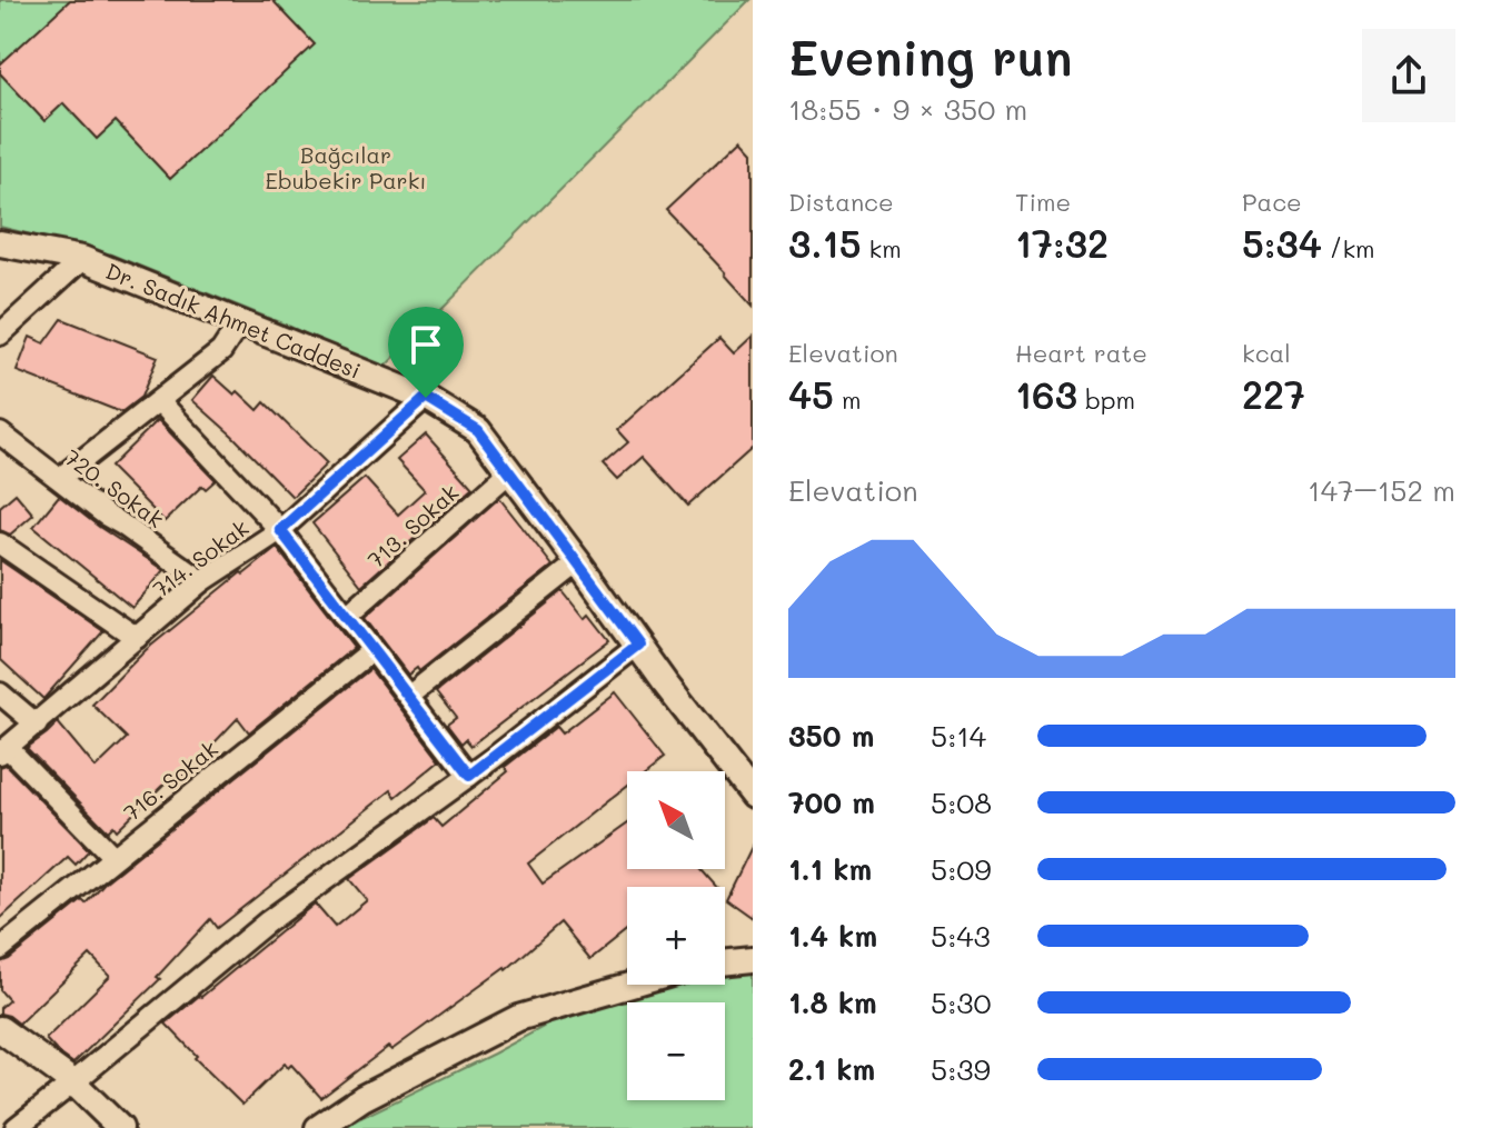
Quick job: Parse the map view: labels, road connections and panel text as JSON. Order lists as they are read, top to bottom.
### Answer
{
  "streets": {
    "street": [
      "Dr. Sadık Ahmet Caddesi",
      "720. Sokak",
      "713. Sokak",
      "714. Sokak",
      "716. Sokak"
    ]
  },
  "crossings": [
    ["Dr. Sadık Ahmet Caddesi", "713. Sokak"],
    ["Dr. Sadık Ahmet Caddesi", "714. Sokak"],
    ["720. Sokak", "714. Sokak"]
  ],
  "parks": ["Bağcılar Ebubekir Parkı"],
  "north": "top left",
  "page": {
    "heading": ["Evening run", "18:55 · 9 × 350 m"],
    "stats": [
      ["Distance", "3.15 km"],
      ["Time", "17:32"],
      ["Pace", "5:34 /km"],
      ["Elevation", "45 m"],
      ["Heart rate", "163 bpm"],
      ["kcal", "227"]
    ],
    "chart": ["Elevation", "147–152 m"],
    "list": [
      {
        "name": "350 m",
        "note": "5:14"
      },
      {
        "name": "700 m",
        "note": "5:08"
      },
      {
        "name": "1.1 km",
        "note": "5:09"
      },
      {
        "name": "1.4 km",
        "note": "5:43"
      },
      {
        "name": "1.8 km",
        "note": "5:30"
      },
      {
        "name": "2.1 km",
        "note": "5:39"
      }
    ],
    "map_buttons": ["+", "−"]
  }
}
